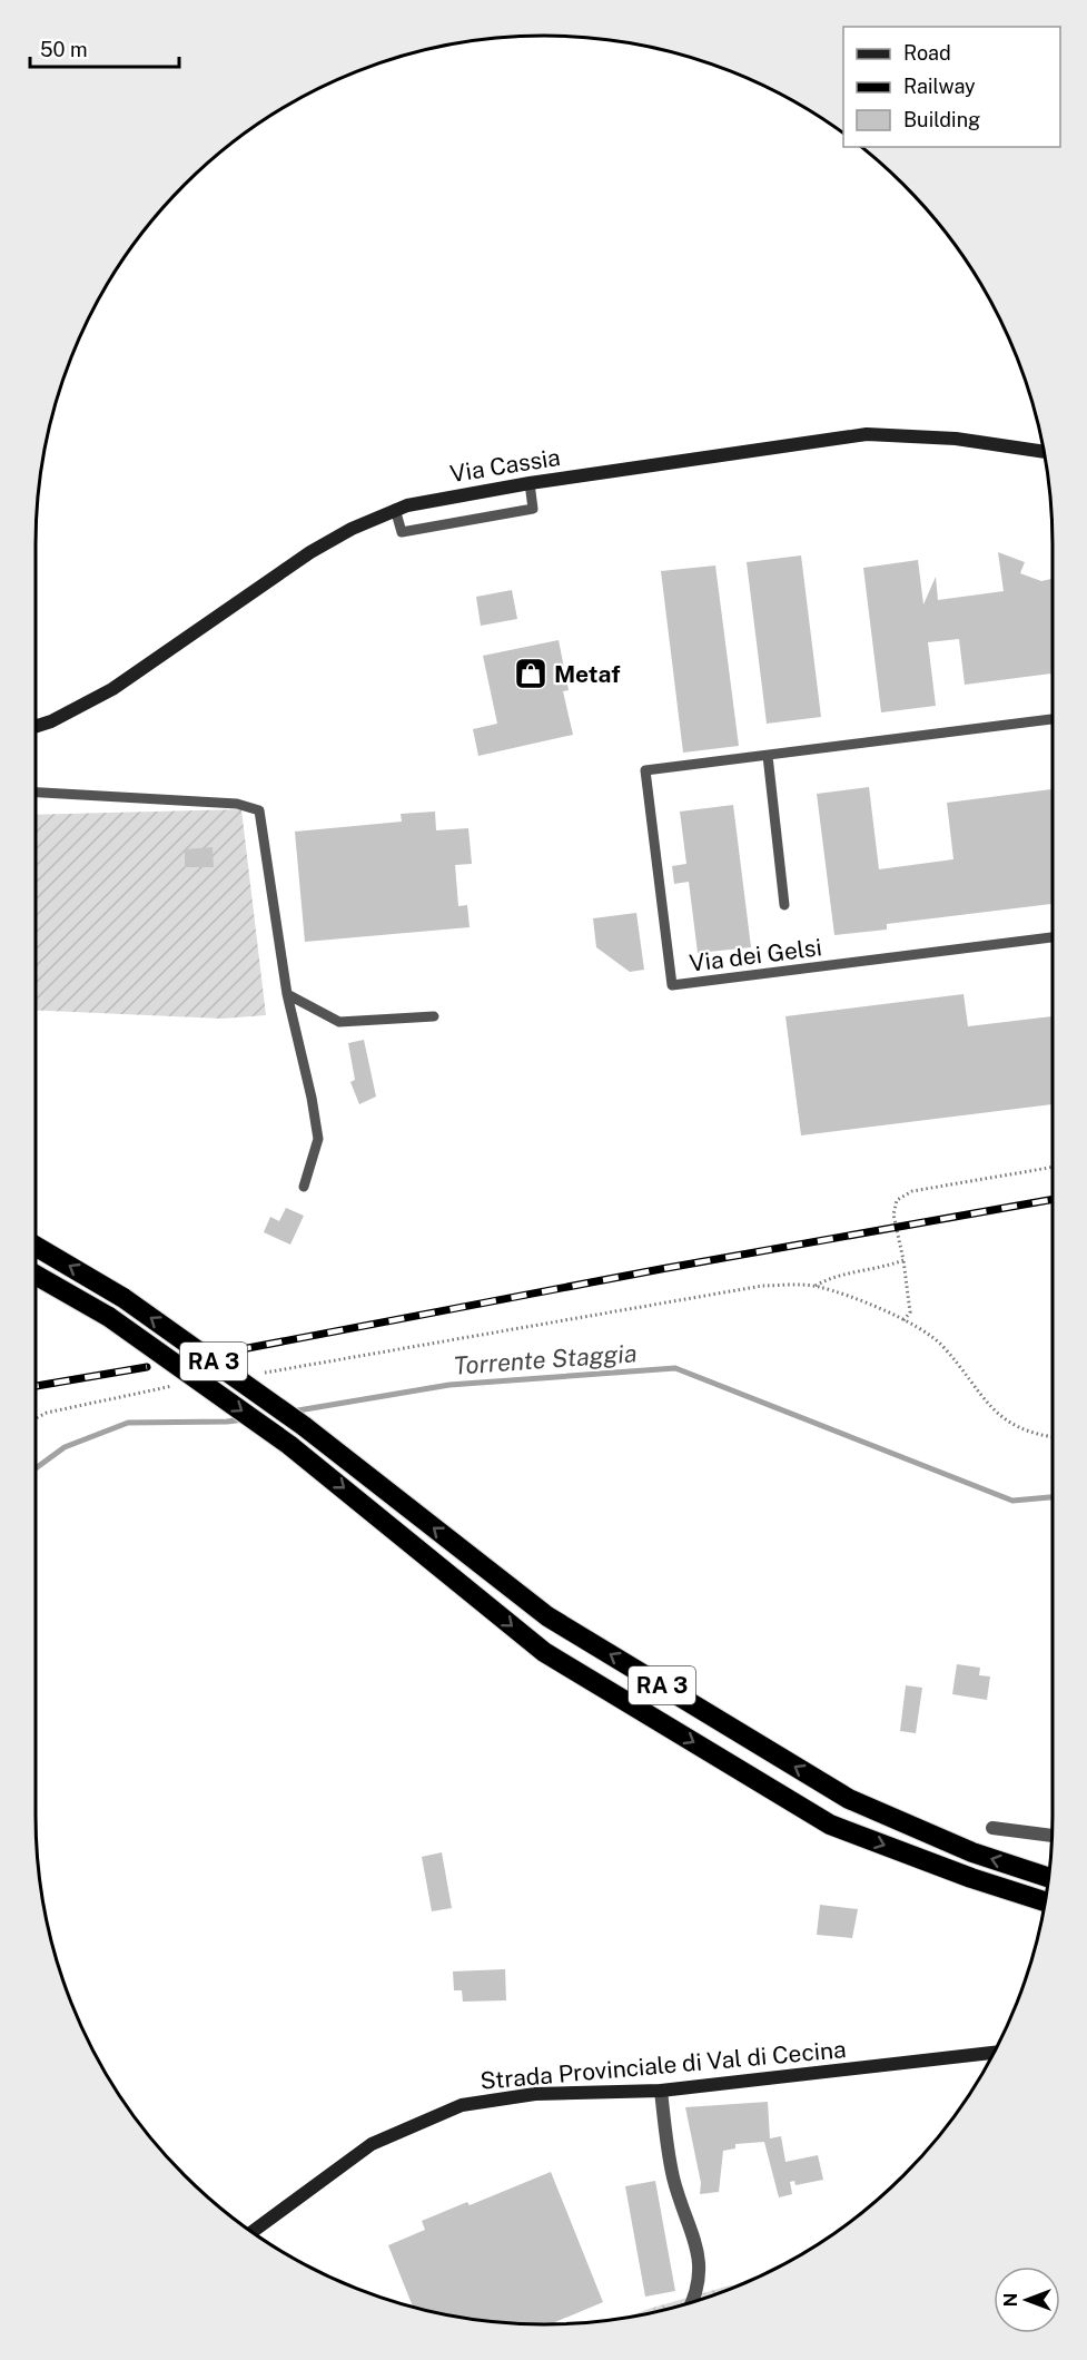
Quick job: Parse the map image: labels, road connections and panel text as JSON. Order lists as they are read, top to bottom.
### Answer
{
  "streets": {
    "highway": ["RA 3"],
    "main road": ["Via Cassia", "Strada Provinciale di Val di Cecina"],
    "lane": ["Via dei Gelsi"]
  },
  "water": ["Torrente Staggia"],
  "places": {
    "shop": ["Metaf"]
  },
  "legend": ["Road", "Railway", "Building"],
  "scale_bar": "50 m",
  "north": "left"
}
